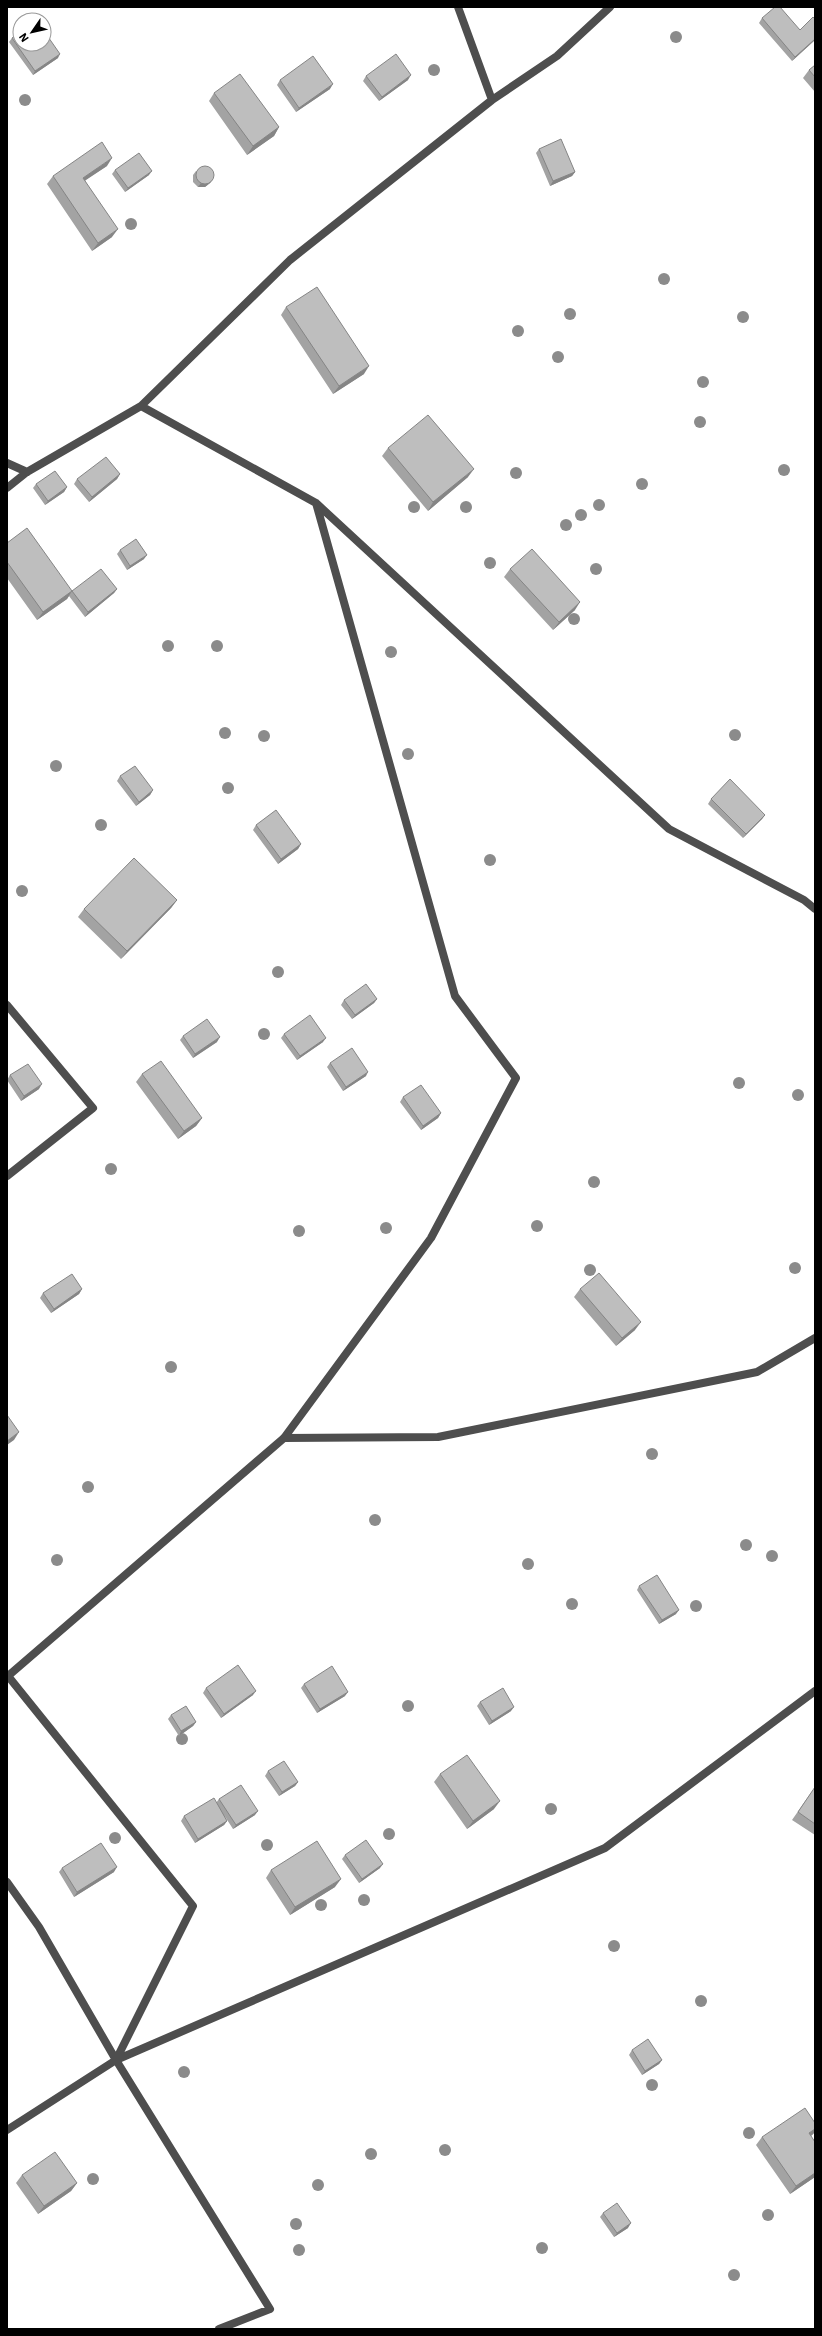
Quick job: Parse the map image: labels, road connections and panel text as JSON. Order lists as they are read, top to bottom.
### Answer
{
  "north": "bottom left"
}
